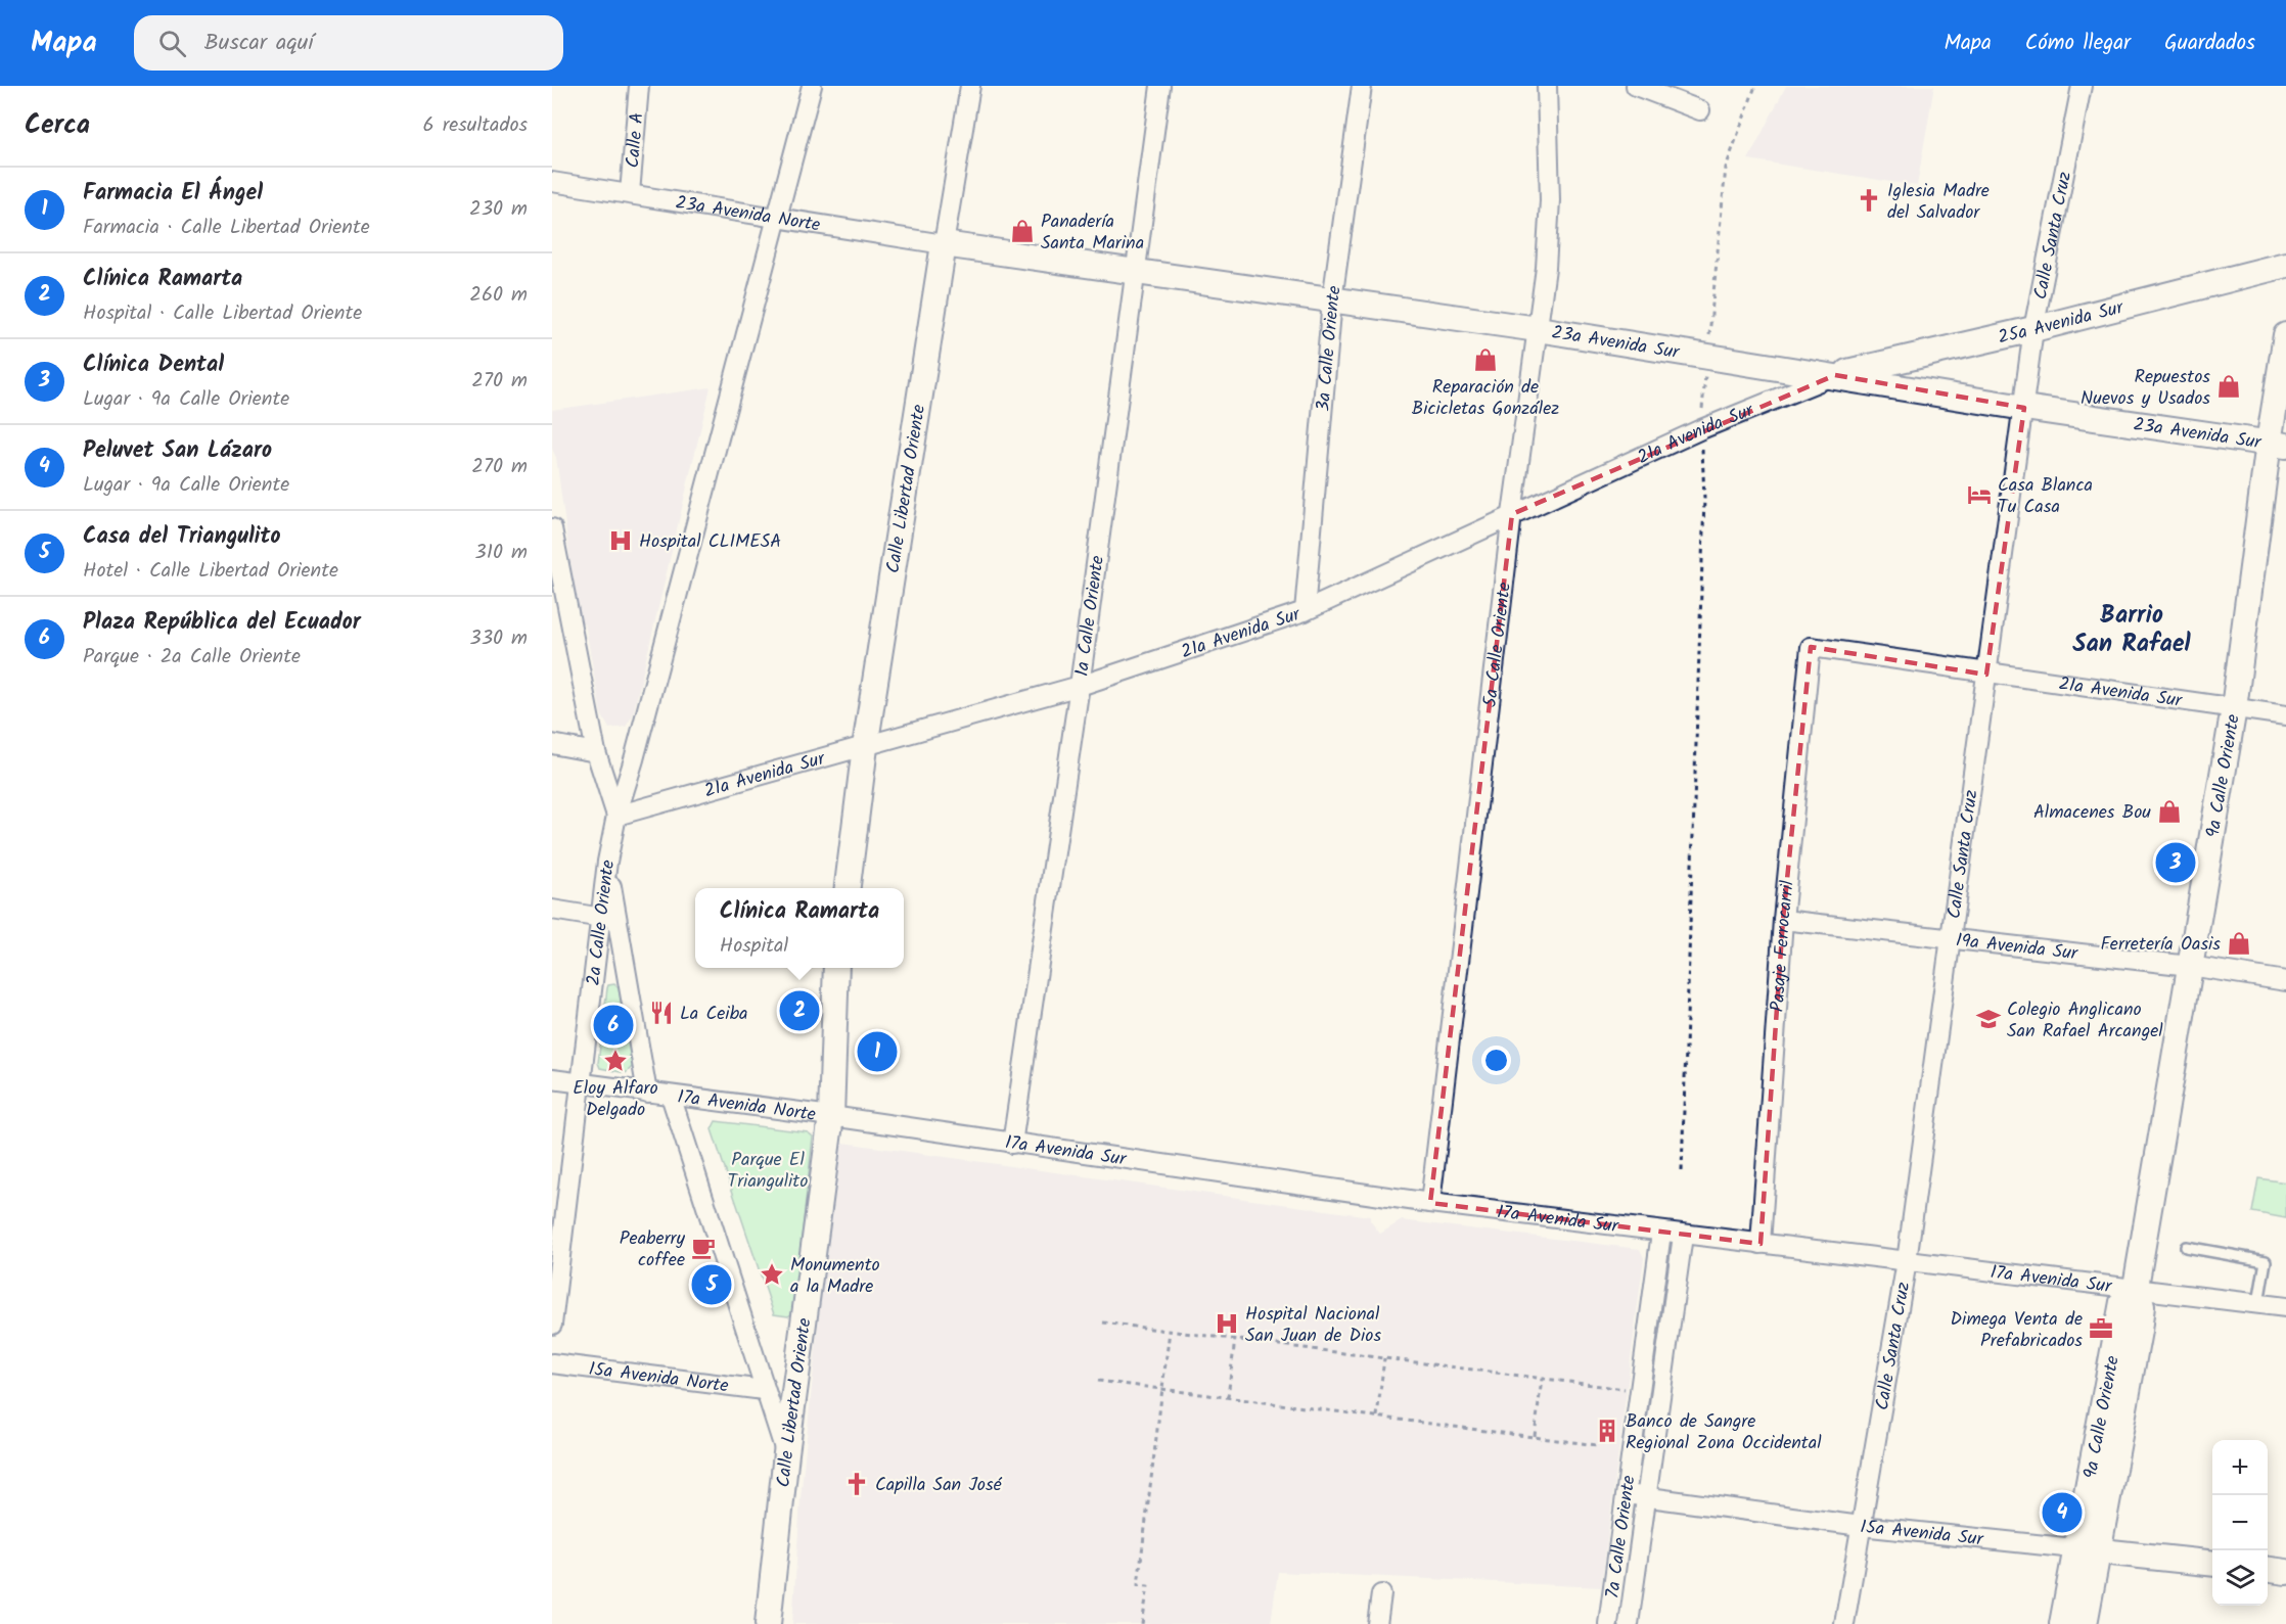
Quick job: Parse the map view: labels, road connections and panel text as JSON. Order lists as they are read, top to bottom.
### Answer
{
  "streets": {
    "main road": [
      "25a Avenida Sur",
      "23a Avenida Sur",
      "Calle Libertad Oriente",
      "9a Calle Oriente",
      "15a Avenida Sur"
    ],
    "street": [
      "Calle A",
      "23a Avenida Norte",
      "Calle Santa Cruz",
      "3a Calle Oriente",
      "21a Avenida Sur",
      "1a Calle Oriente",
      "5a Calle Oriente",
      "2a Calle Oriente",
      "Pasaje Ferrocarril",
      "19a Avenida Sur",
      "17a Avenida Norte",
      "17a Avenida Sur",
      "15a Avenida Norte",
      "7a Calle Oriente"
    ]
  },
  "crossings": [
    ["Calle A", "23a Avenida Norte"],
    ["23a Avenida Norte", "23a Avenida Sur"],
    ["23a Avenida Norte", "Calle Libertad Oriente"],
    ["23a Avenida Norte", "2a Calle Oriente"],
    ["Calle Santa Cruz", "25a Avenida Sur"],
    ["Calle Santa Cruz", "23a Avenida Sur"],
    ["Calle Santa Cruz", "21a Avenida Sur"],
    ["Calle Santa Cruz", "19a Avenida Sur"],
    ["Calle Santa Cruz", "17a Avenida Sur"],
    ["Calle Santa Cruz", "15a Avenida Sur"],
    ["25a Avenida Sur", "23a Avenida Sur"],
    ["25a Avenida Sur", "21a Avenida Sur"],
    ["23a Avenida Sur", "3a Calle Oriente"],
    ["23a Avenida Sur", "21a Avenida Sur"],
    ["23a Avenida Sur", "Calle Libertad Oriente"],
    ["23a Avenida Sur", "1a Calle Oriente"],
    ["23a Avenida Sur", "5a Calle Oriente"],
    ["23a Avenida Sur", "9a Calle Oriente"],
    ["3a Calle Oriente", "21a Avenida Sur"],
    ["21a Avenida Sur", "Calle Libertad Oriente"],
    ["21a Avenida Sur", "1a Calle Oriente"],
    ["21a Avenida Sur", "5a Calle Oriente"],
    ["21a Avenida Sur", "9a Calle Oriente"],
    ["21a Avenida Sur", "2a Calle Oriente"],
    ["21a Avenida Sur", "Pasaje Ferrocarril"],
    ["Calle Libertad Oriente", "17a Avenida Norte"],
    ["Calle Libertad Oriente", "17a Avenida Sur"],
    ["1a Calle Oriente", "17a Avenida Sur"],
    ["5a Calle Oriente", "17a Avenida Sur"],
    ["9a Calle Oriente", "19a Avenida Sur"],
    ["9a Calle Oriente", "17a Avenida Sur"],
    ["9a Calle Oriente", "15a Avenida Sur"],
    ["2a Calle Oriente", "17a Avenida Norte"],
    ["Pasaje Ferrocarril", "19a Avenida Sur"],
    ["Pasaje Ferrocarril", "17a Avenida Sur"],
    ["17a Avenida Norte", "17a Avenida Sur"],
    ["17a Avenida Sur", "7a Calle Oriente"],
    ["15a Avenida Sur", "7a Calle Oriente"]
  ],
  "districts": ["Barrio San Rafael"],
  "parks": ["Parque El Triangulito"],
  "places": {
    "church": ["Iglesia Madre del Salvador", "Capilla San José"],
    "shop": [
      "Panadería Santa Marina",
      "Reparación de Bicicletas González",
      "Repuestos Nuevos y Usados",
      "Almacenes Bou",
      "Ferretería Oasis"
    ],
    "hotel": ["Casa Blanca Tu Casa"],
    "hospital": ["Hospital CLIMESA", "Hospital Nacional San Juan de Dios"],
    "restaurant": ["La Ceiba"],
    "school or university": ["Colegio Anglicano San Rafael Arcangel"],
    "place": ["Eloy Alfaro Delgado", "Monumento a la Madre"],
    "cafe": ["Peaberry coffee"],
    "office": ["Dimega Venta de Prefabricados"],
    "building": ["Banco de Sangre Regional Zona Occidental"]
  },
  "page": {
    "header": "Mapa",
    "search": "Buscar aquí",
    "nav": ["Mapa", "Cómo llegar", "Guardados"],
    "heading": ["Cerca", "6 resultados"],
    "list": [
      {
        "mark": "1",
        "name": "Farmacia El Ángel",
        "note": "Farmacia · Calle Libertad Oriente",
        "value": "230 m"
      },
      {
        "mark": "2",
        "name": "Clínica Ramarta",
        "note": "Hospital · Calle Libertad Oriente",
        "value": "260 m"
      },
      {
        "mark": "3",
        "name": "Clínica Dental",
        "note": "Lugar · 9a Calle Oriente",
        "value": "270 m"
      },
      {
        "mark": "4",
        "name": "Peluvet San Lázaro",
        "note": "Lugar · 9a Calle Oriente",
        "value": "270 m"
      },
      {
        "mark": "5",
        "name": "Casa del Triangulito",
        "note": "Hotel · Calle Libertad Oriente",
        "value": "310 m"
      },
      {
        "mark": "6",
        "name": "Plaza República del Ecuador",
        "note": "Parque · 2a Calle Oriente",
        "value": "330 m"
      }
    ],
    "pins": [
      "3",
      "2",
      "6",
      "1",
      "5",
      "4"
    ],
    "popup": ["Clínica Ramarta", "Hospital"],
    "map_buttons": ["+", "−"]
  }
}
